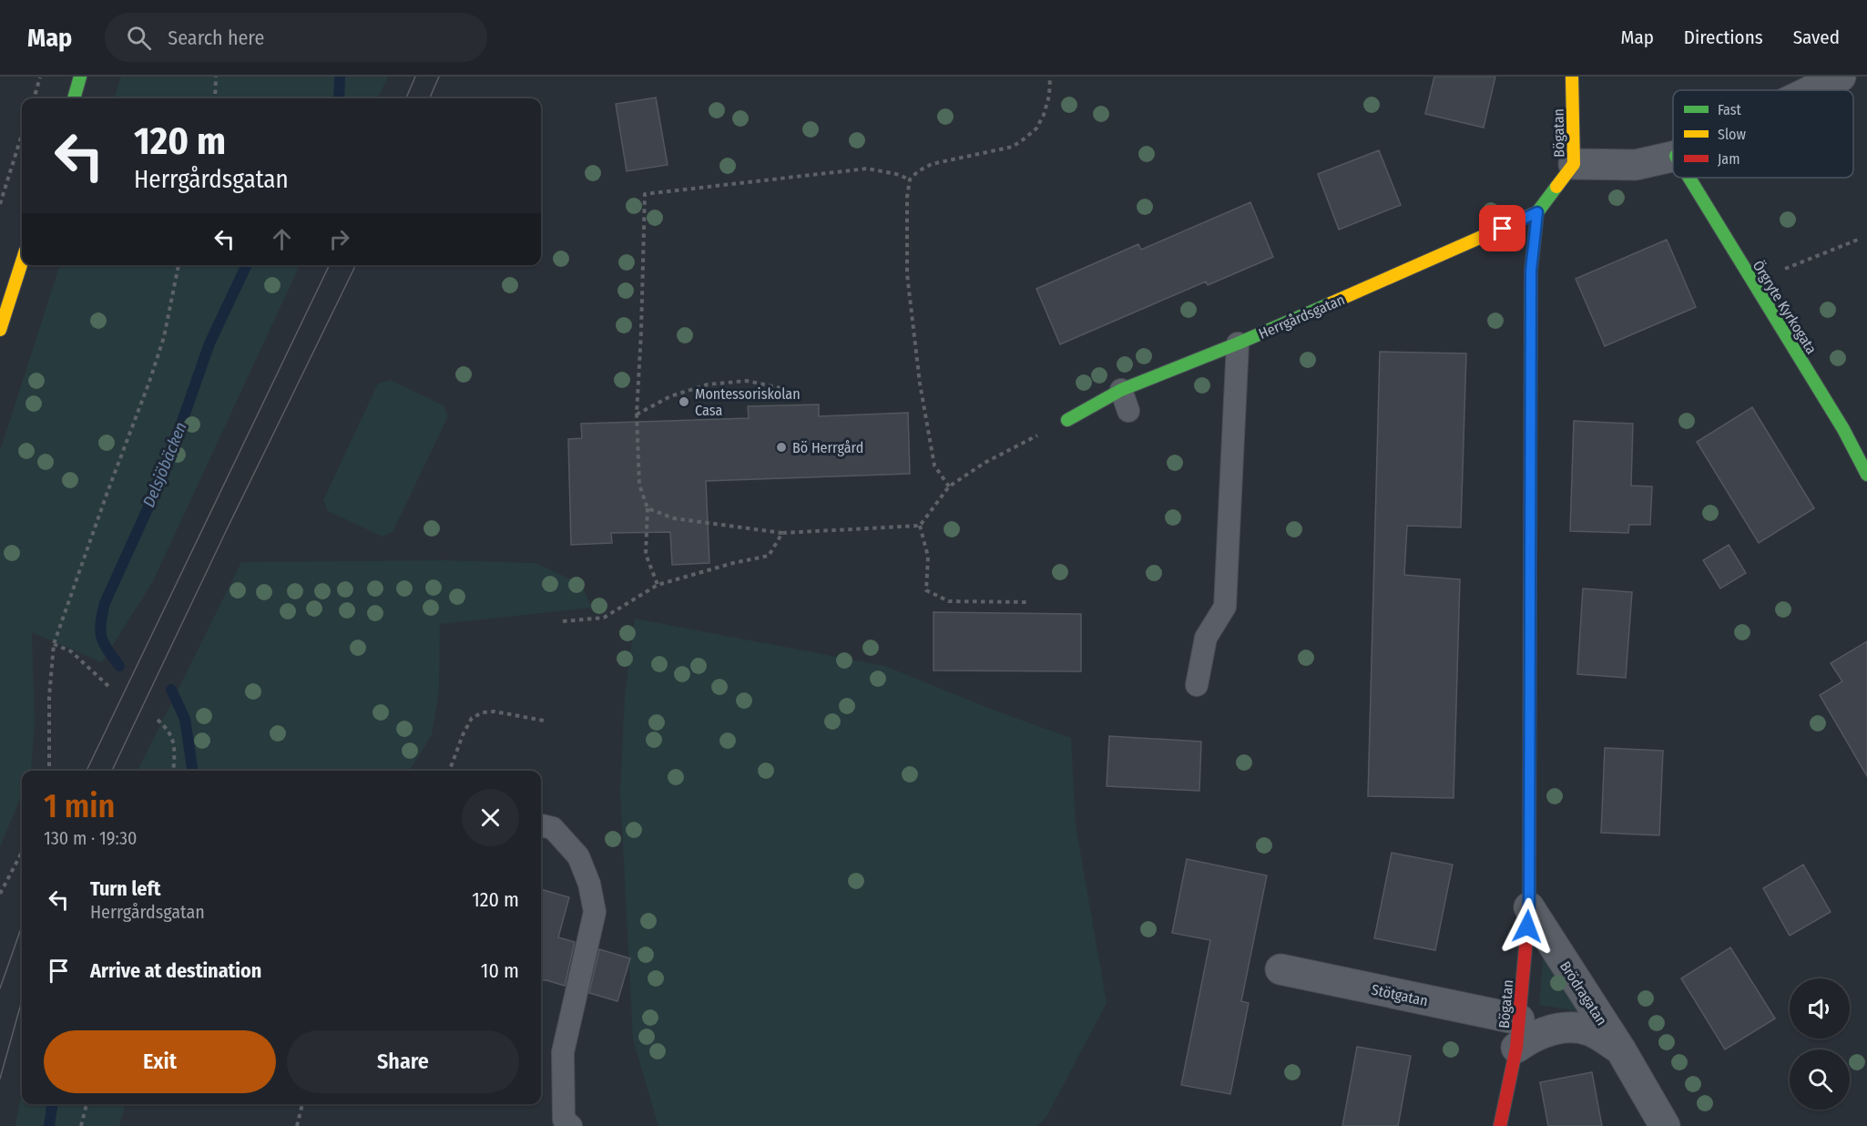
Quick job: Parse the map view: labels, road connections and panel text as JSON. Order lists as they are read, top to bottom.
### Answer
{
  "streets": {
    "street": [
      "Bögatan",
      "Örgryte Kyrkogata",
      "Herrgårdsgatan",
      "Brödragatan",
      "Stötgatan"
    ]
  },
  "crossings": [
    ["Bögatan", "Herrgårdsgatan"],
    ["Bögatan", "Brödragatan"],
    ["Bögatan", "Stötgatan"],
    ["Brödragatan", "Stötgatan"]
  ],
  "water": ["Delsjöbäcken"],
  "places": ["Montessoriskolan Casa", "Bö Herrgård"],
  "legend": ["Fast", "Slow", "Jam"],
  "page": {
    "header": "Map",
    "search": "Search here",
    "nav": ["Map", "Directions", "Saved"],
    "turn": ["120 m", "Herrgårdsgatan"],
    "heading": ["1 min", "130 m · 19:30"],
    "list": [
      {
        "name": "Turn left",
        "note": "Herrgårdsgatan",
        "value": "120 m"
      },
      {
        "name": "Arrive at destination",
        "value": "10 m"
      }
    ],
    "buttons": ["Exit", "Share"]
  }
}
